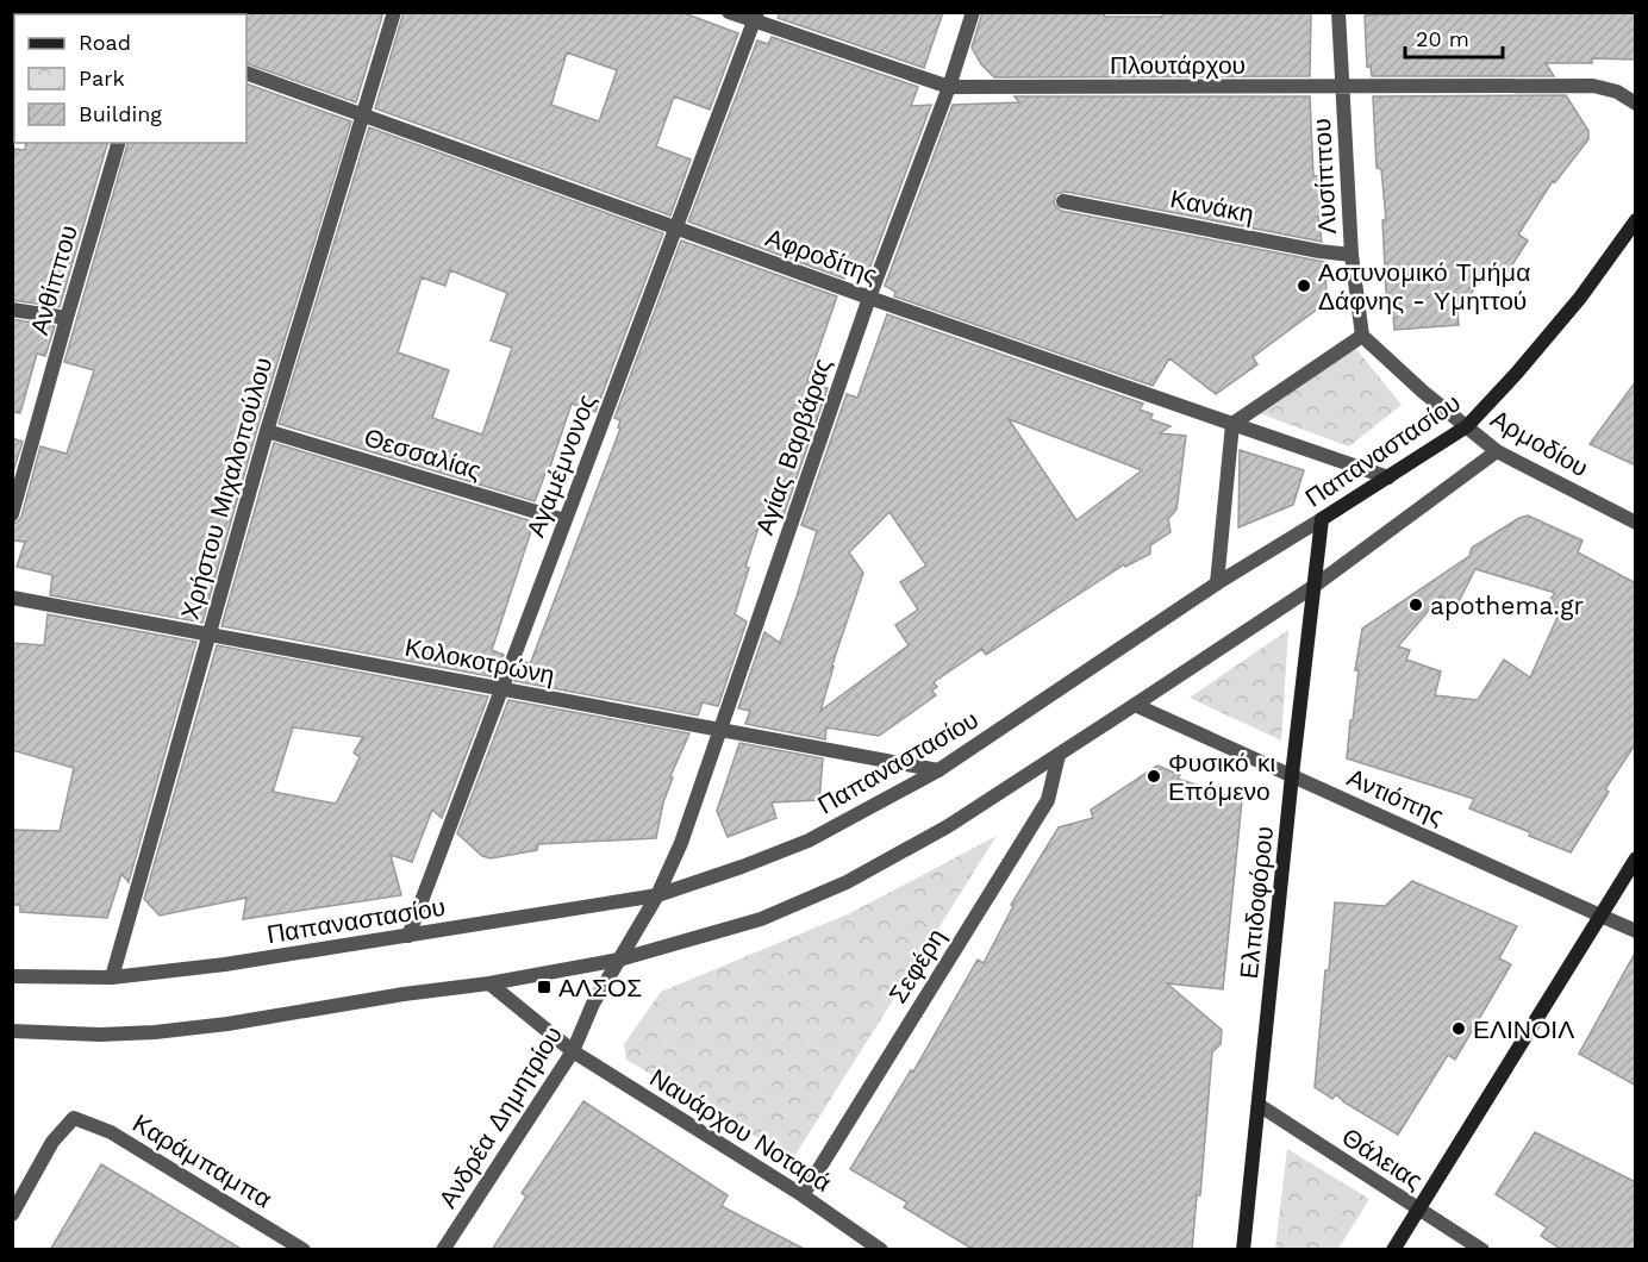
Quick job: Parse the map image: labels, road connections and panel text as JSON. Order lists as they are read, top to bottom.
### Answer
{
  "streets": {
    "main road": ["Παπαναστασίου", "Ελπιδοφόρου"],
    "street": [
      "Πλουτάρχου",
      "Λυσίππου",
      "Κανάκη",
      "Αφροδίτης",
      "Ανθίππου",
      "Αρμοδίου",
      "Αγίας Βαρβάρας",
      "Θεσσαλίας",
      "Αγαμέμνονος",
      "Χρήστου Μιχαλοπούλου",
      "Κολοκοτρώνη",
      "Αντιόπης",
      "Σεφέρη",
      "Ανδρέα Δημητρίου",
      "Ναυάρχου Νοταρά",
      "Θάλειας",
      "Καράμπαμπα"
    ]
  },
  "crossings": [
    ["Πλουτάρχου", "Λυσίππου"],
    ["Πλουτάρχου", "Αγίας Βαρβάρας"],
    ["Πλουτάρχου", "Αγαμέμνονος"],
    ["Λυσίππου", "Κανάκη"],
    ["Λυσίππου", "Αρμοδίου"],
    ["Αφροδίτης", "Αγίας Βαρβάρας"],
    ["Αφροδίτης", "Παπαναστασίου"],
    ["Αφροδίτης", "Αγαμέμνονος"],
    ["Αφροδίτης", "Χρήστου Μιχαλοπούλου"],
    ["Αρμοδίου", "Παπαναστασίου"],
    ["Αγίας Βαρβάρας", "Παπαναστασίου"],
    ["Αγίας Βαρβάρας", "Κολοκοτρώνη"],
    ["Αγίας Βαρβάρας", "Ανδρέα Δημητρίου"],
    ["Παπαναστασίου", "Αγαμέμνονος"],
    ["Παπαναστασίου", "Χρήστου Μιχαλοπούλου"],
    ["Παπαναστασίου", "Κολοκοτρώνη"],
    ["Παπαναστασίου", "Ελπιδοφόρου"],
    ["Παπαναστασίου", "Ανδρέα Δημητρίου"],
    ["Θεσσαλίας", "Αγαμέμνονος"],
    ["Θεσσαλίας", "Χρήστου Μιχαλοπούλου"],
    ["Αγαμέμνονος", "Κολοκοτρώνη"],
    ["Χρήστου Μιχαλοπούλου", "Κολοκοτρώνη"],
    ["Αντιόπης", "Ελπιδοφόρου"],
    ["Ελπιδοφόρου", "Θάλειας"],
    ["Σεφέρη", "Ναυάρχου Νοταρά"],
    ["Ανδρέα Δημητρίου", "Ναυάρχου Νοταρά"]
  ],
  "places": {
    "other": [
      "Αστυνομικό Τμήμα Δάφνης - Υμηττού",
      "apothema.gr",
      "Φυσικό κι Επόμενο",
      "ΕΛΙΝΟΙΛ"
    ],
    "transit": ["ΑΛΣΟΣ"]
  },
  "legend": ["Road", "Park", "Building"],
  "scale_bar": "20 m"
}
